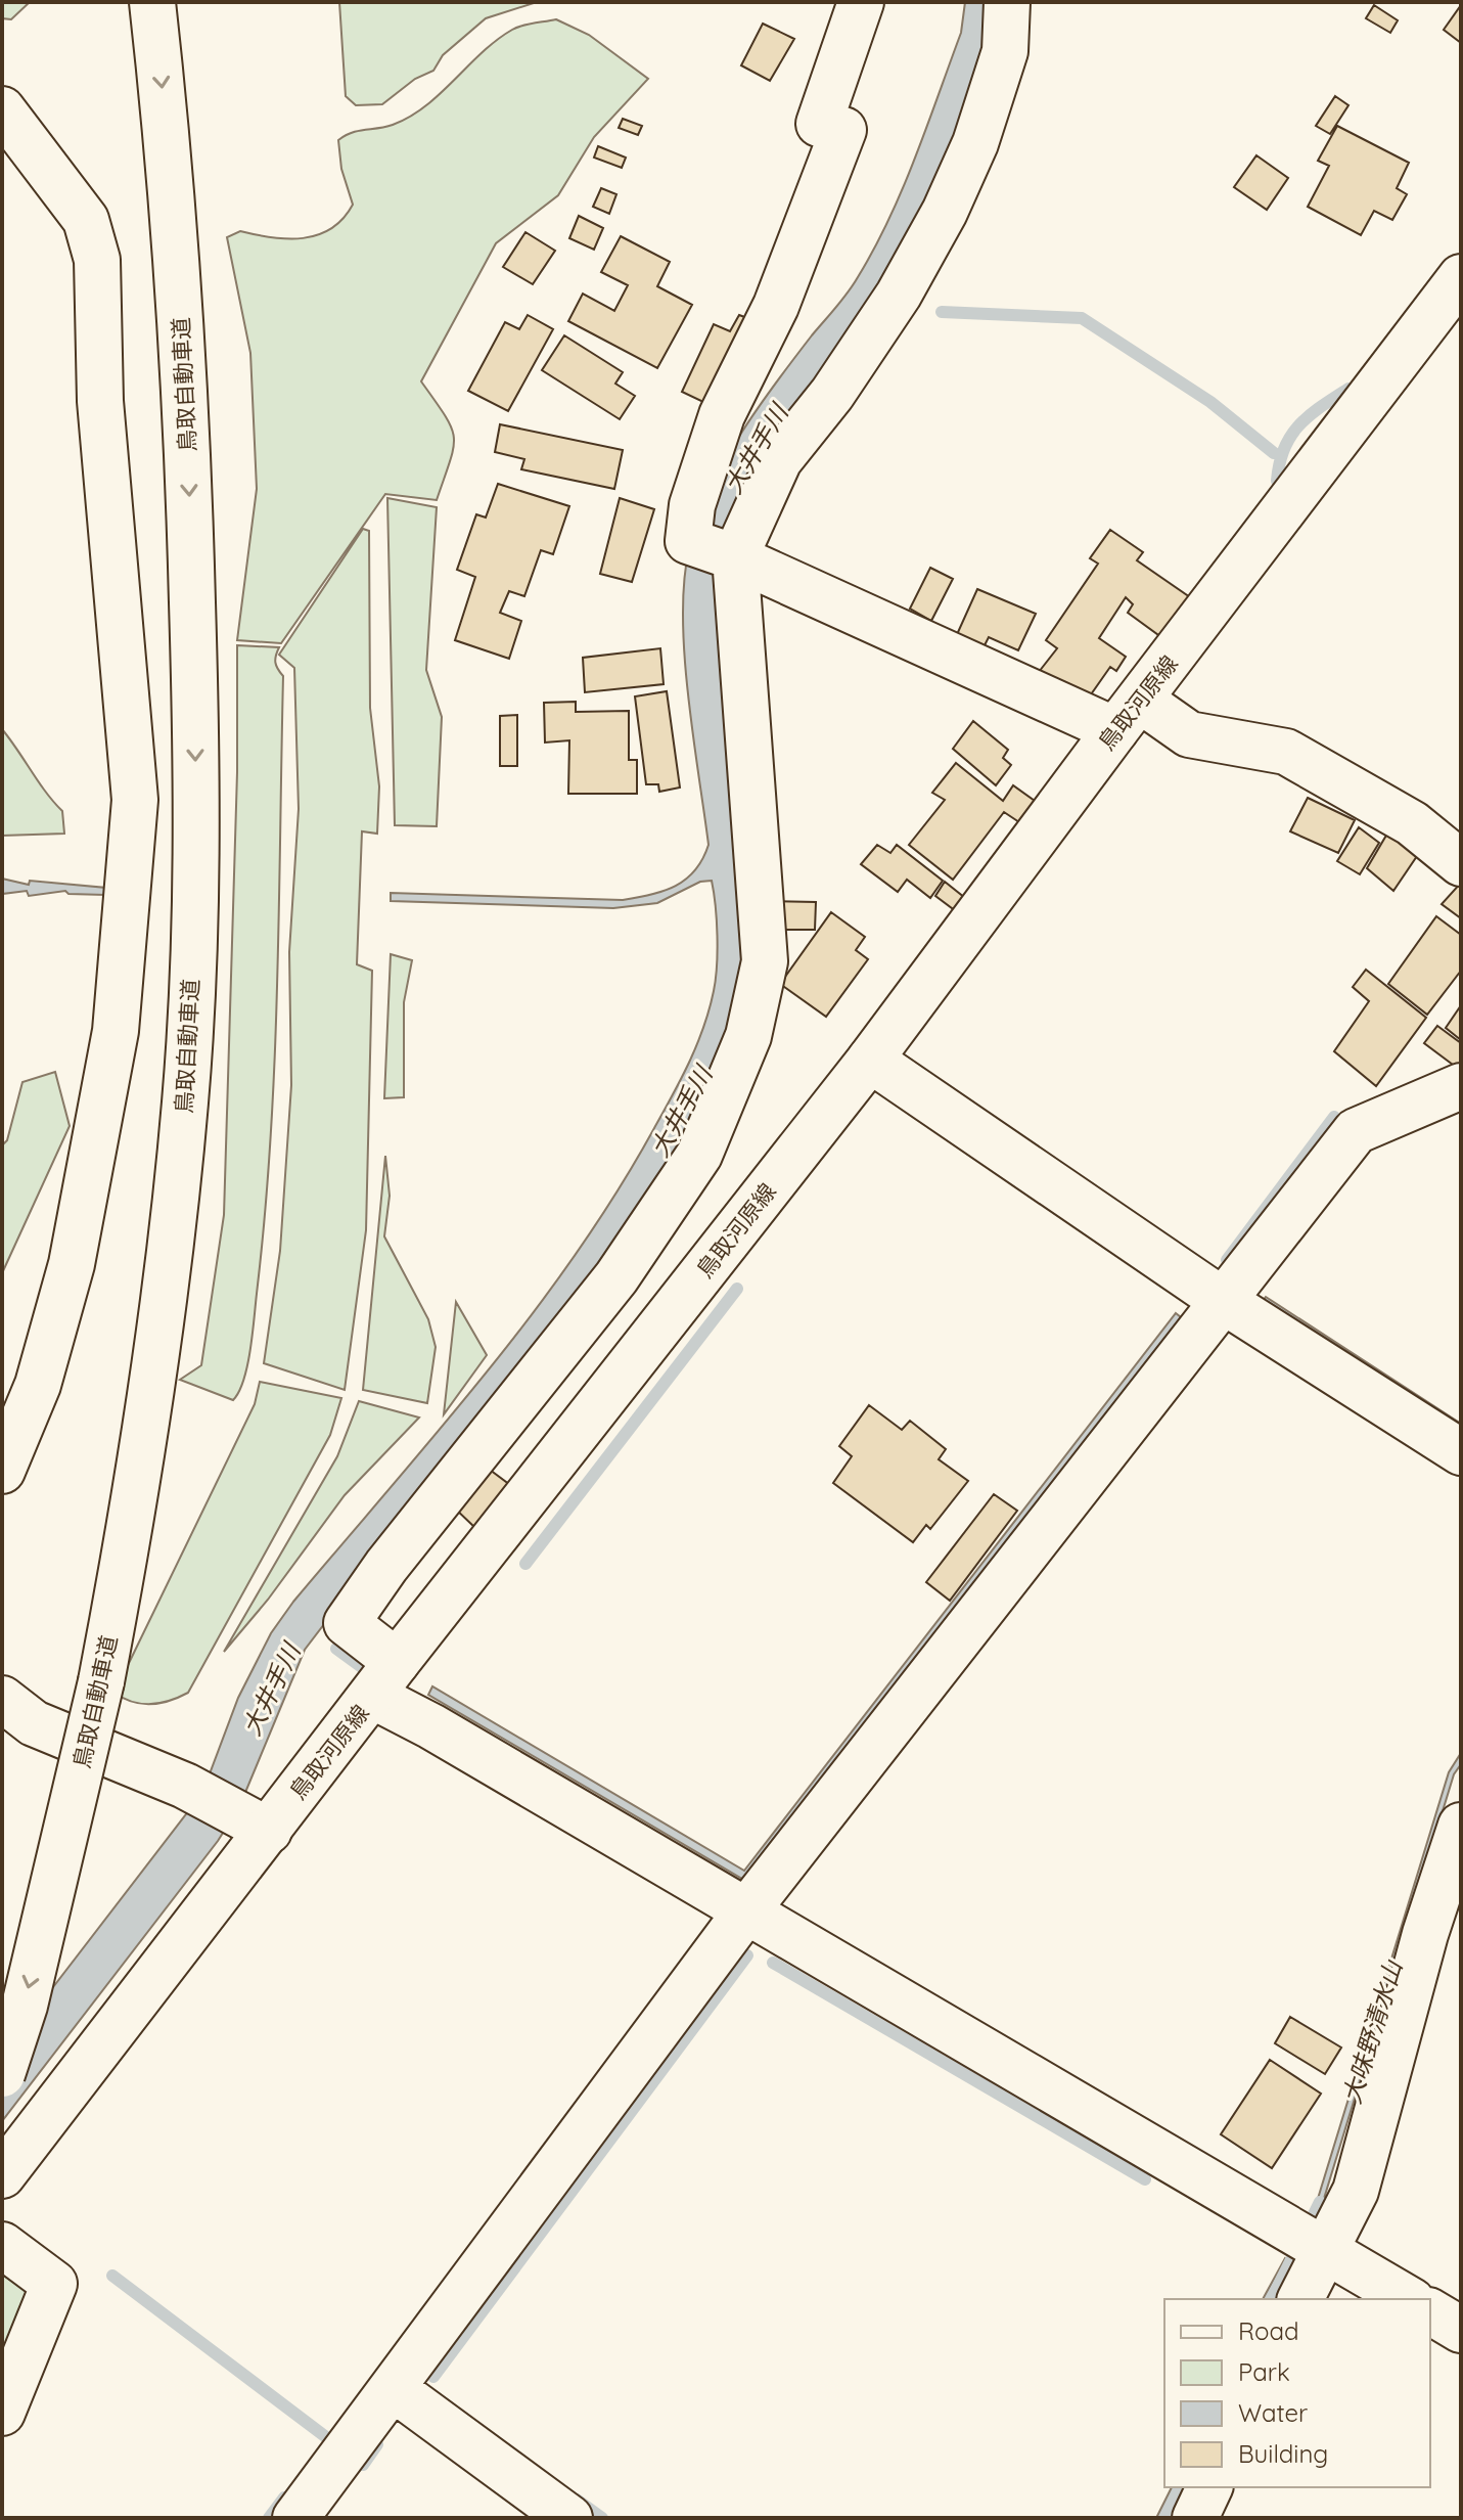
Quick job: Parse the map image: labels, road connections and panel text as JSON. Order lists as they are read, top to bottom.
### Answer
{
  "streets": {
    "main road": ["鳥取自動車道", "鳥取河原線"]
  },
  "water": ["大井手川", "大味野清水山"],
  "legend": [
    "Road",
    "Park",
    "Water",
    "Building"
  ]
}
